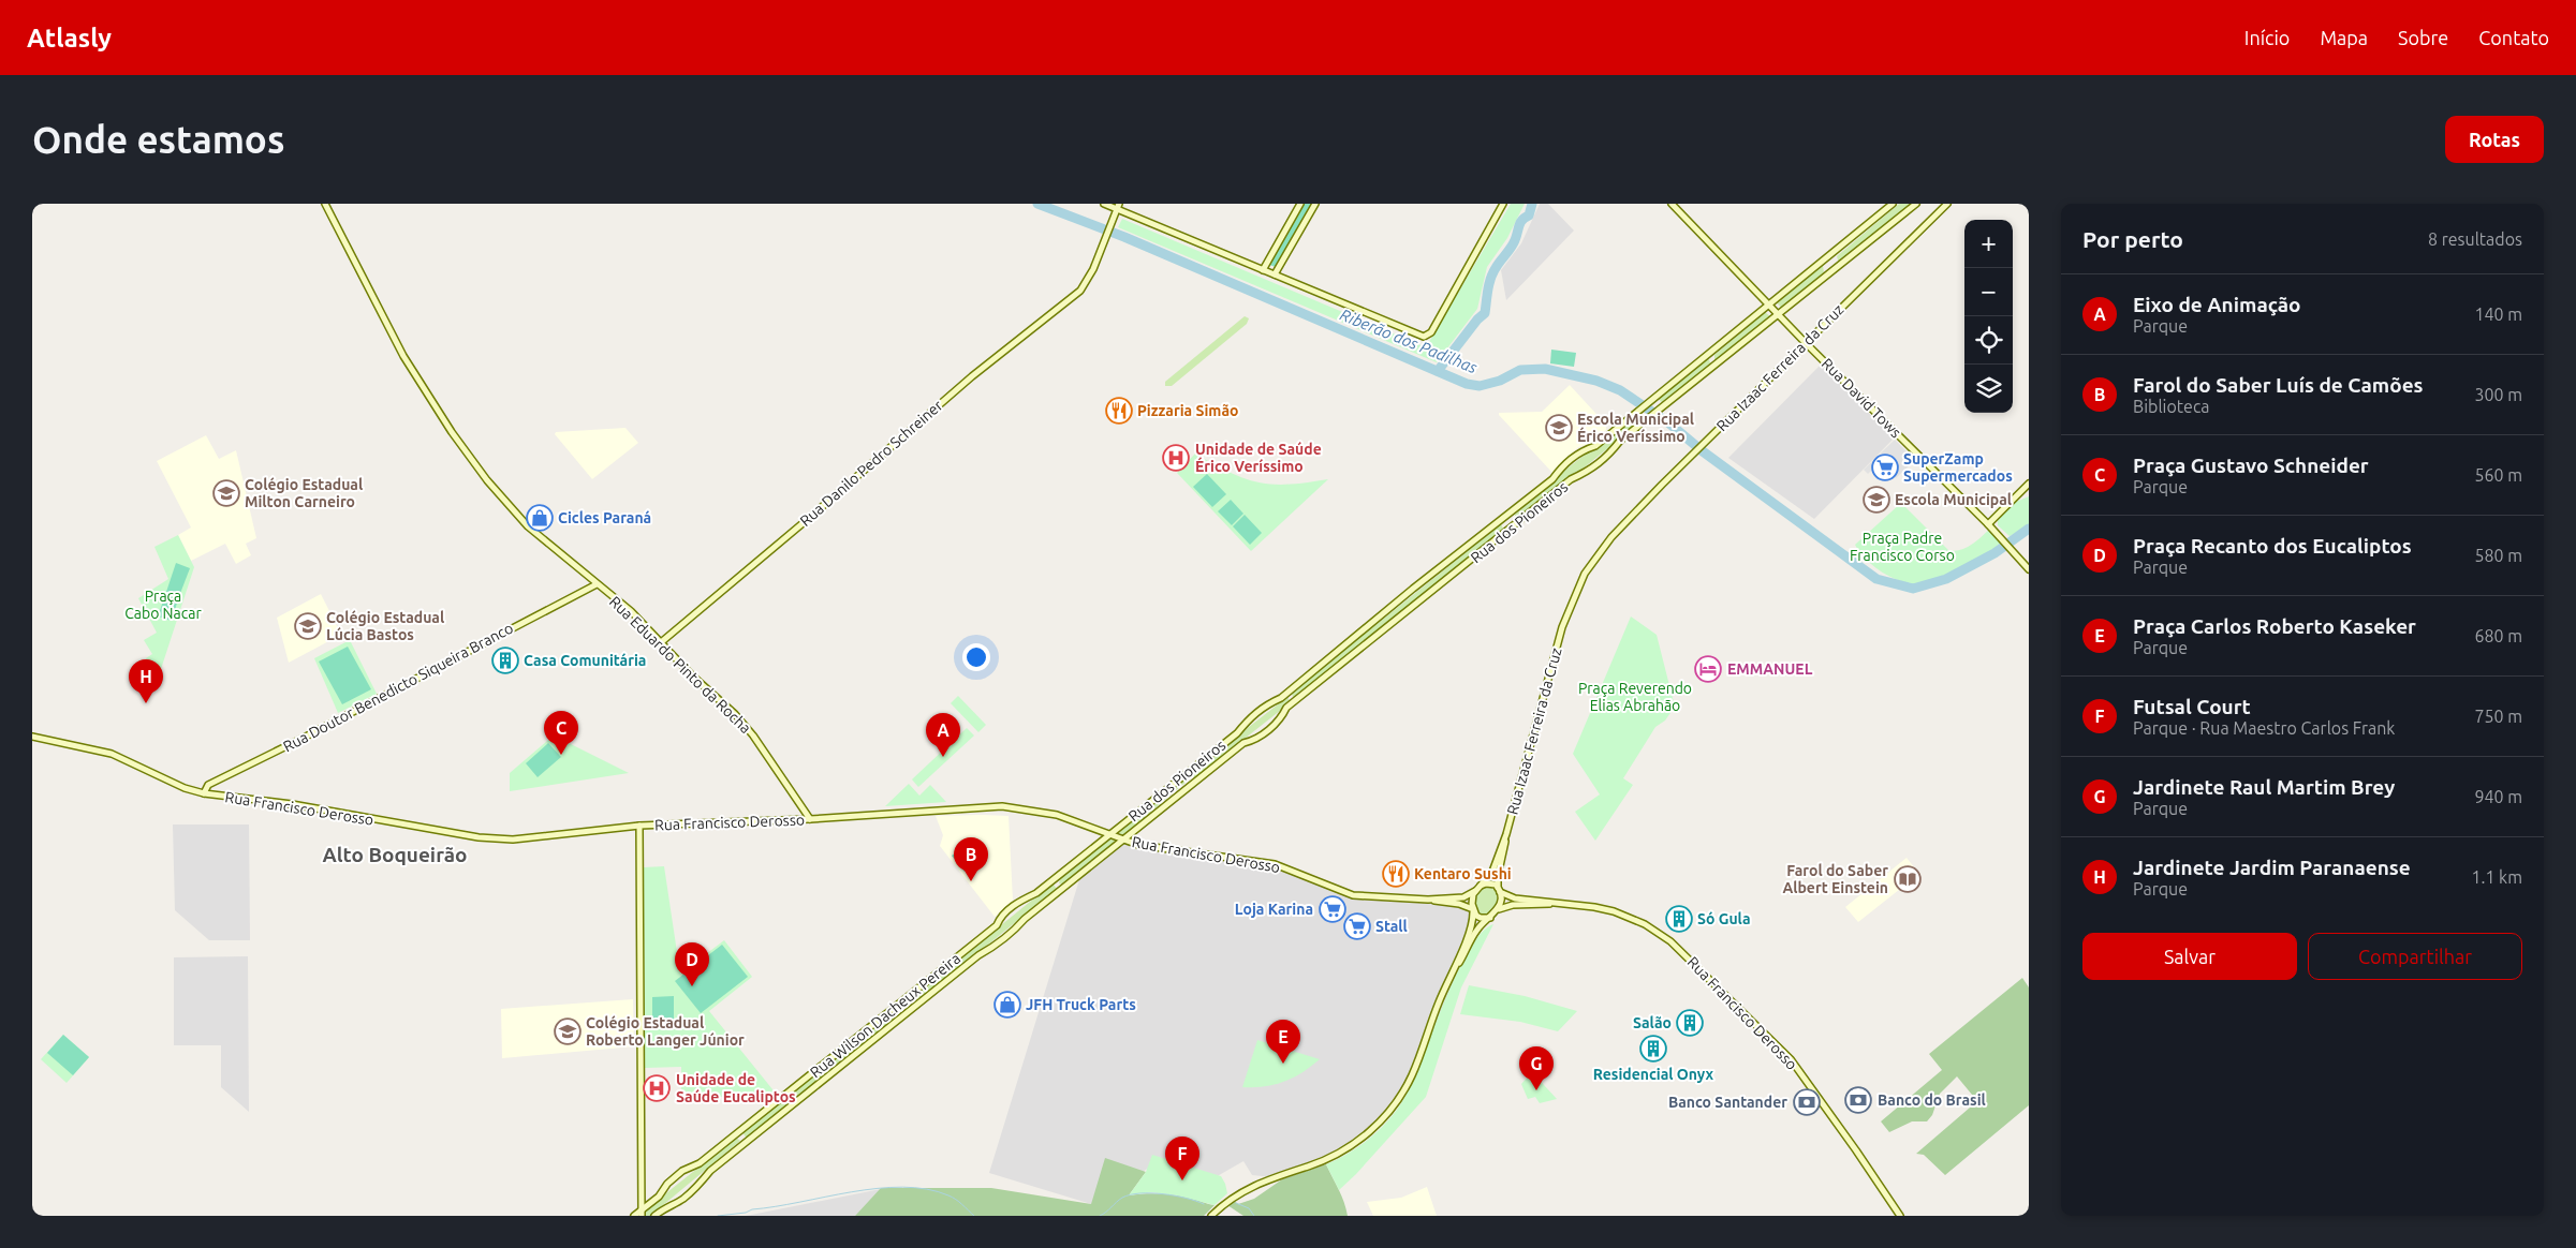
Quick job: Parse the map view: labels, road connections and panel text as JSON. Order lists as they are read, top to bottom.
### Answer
{
  "streets": {
    "main road": [
      "Rua Izaac Ferreira da Cruz",
      "Rua David Tows",
      "Rua Danilo Pedro Schreiner",
      "Rua dos Pioneiros",
      "Rua Eduardo Pinto da Rocha",
      "Rua Doutor Benedicto Siqueira Branco",
      "Rua Francisco Derosso",
      "Rua Wilson Dacheux Pereira"
    ]
  },
  "crossings": [
    ["Rua Izaac Ferreira da Cruz", "Rua David Tows"],
    ["Rua Izaac Ferreira da Cruz", "Rua Francisco Derosso"],
    ["Rua David Tows", "Rua dos Pioneiros"],
    ["Rua Danilo Pedro Schreiner", "Rua Eduardo Pinto da Rocha"],
    ["Rua dos Pioneiros", "Rua Francisco Derosso"],
    ["Rua dos Pioneiros", "Rua Wilson Dacheux Pereira"],
    ["Rua Eduardo Pinto da Rocha", "Rua Doutor Benedicto Siqueira Branco"],
    ["Rua Eduardo Pinto da Rocha", "Rua Francisco Derosso"],
    ["Rua Doutor Benedicto Siqueira Branco", "Rua Francisco Derosso"],
    ["Rua Francisco Derosso", "Rua Wilson Dacheux Pereira"]
  ],
  "districts": ["Alto Boqueirão"],
  "water": ["Riberão dos Padilhas"],
  "parks": ["Praça Padre Francisco Corso", "Praça Cabo Nacar", "Praça Reverendo Elias Abrahão"],
  "places": {
    "restaurant": ["Pizzaria Simão", "Kentaro Sushi"],
    "school or university": [
      "Escola Municipal Érico Veríssimo",
      "Colégio Estadual Milton Carneiro",
      "Escola Municipal",
      "Colégio Estadual Lúcia Bastos",
      "Colégio Estadual Roberto Langer Júnior"
    ],
    "hospital": ["Unidade de Saúde Érico Veríssimo", "Unidade de Saúde Eucaliptos"],
    "supermarket": ["SuperZamp Supermercados", "Loja Karina", "Stall"],
    "shop": ["Cicles Paraná", "JFH Truck Parts"],
    "building": [
      "Casa Comunitária",
      "Só Gula",
      "Salão",
      "Residencial Onyx"
    ],
    "hotel": ["EMMANUEL"],
    "library": ["Farol do Saber Albert Einstein"],
    "bank": ["Banco do Brasil", "Banco Santander"]
  },
  "page": {
    "header": "Atlasly",
    "nav": [
      "Início",
      "Mapa",
      "Sobre",
      "Contato"
    ],
    "buttons": [
      "Rotas",
      ["Salvar", "Compartilhar"]
    ],
    "title": "Onde estamos",
    "heading": ["Por perto", "8 resultados"],
    "map_buttons": ["+", "−"],
    "list": [
      {
        "mark": "A",
        "name": "Eixo de Animação",
        "note": "Parque",
        "value": "140 m"
      },
      {
        "mark": "B",
        "name": "Farol do Saber Luís de Camões",
        "note": "Biblioteca",
        "value": "300 m"
      },
      {
        "mark": "C",
        "name": "Praça Gustavo Schneider",
        "note": "Parque",
        "value": "560 m"
      },
      {
        "mark": "D",
        "name": "Praça Recanto dos Eucaliptos",
        "note": "Parque",
        "value": "580 m"
      },
      {
        "mark": "E",
        "name": "Praça Carlos Roberto Kaseker",
        "note": "Parque",
        "value": "680 m"
      },
      {
        "mark": "F",
        "name": "Futsal Court",
        "note": "Parque · Rua Maestro Carlos Frank",
        "value": "750 m"
      },
      {
        "mark": "G",
        "name": "Jardinete Raul Martim Brey",
        "note": "Parque",
        "value": "940 m"
      },
      {
        "mark": "H",
        "name": "Jardinete Jardim Paranaense",
        "note": "Parque",
        "value": "1.1 km"
      }
    ],
    "pins": [
      "H",
      "C",
      "A",
      "B",
      "D",
      "E",
      "G",
      "F"
    ]
  }
}
